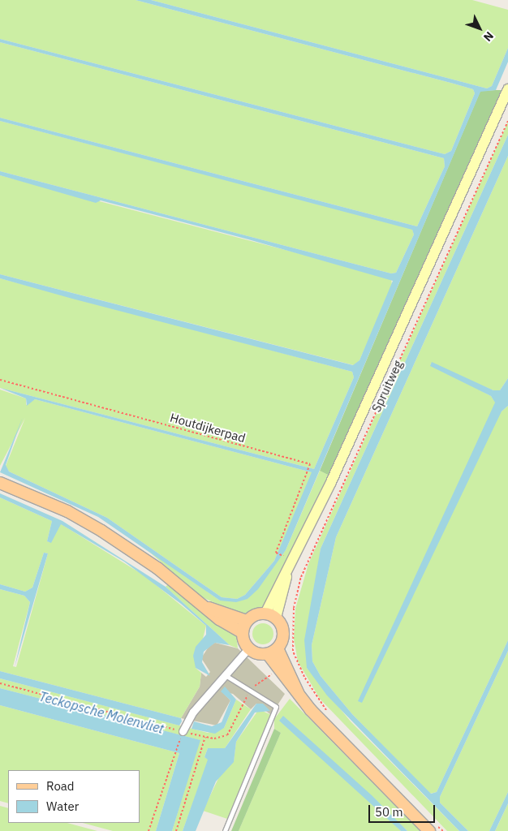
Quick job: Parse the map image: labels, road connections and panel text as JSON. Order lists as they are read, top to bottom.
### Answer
{
  "streets": {
    "main road": ["Spruitweg"],
    "path": ["Houtdijkerpad"]
  },
  "water": ["Teckopsche Molenvliet"],
  "legend": ["Road", "Water"],
  "scale_bar": "50 m",
  "north": "bottom right"
}
